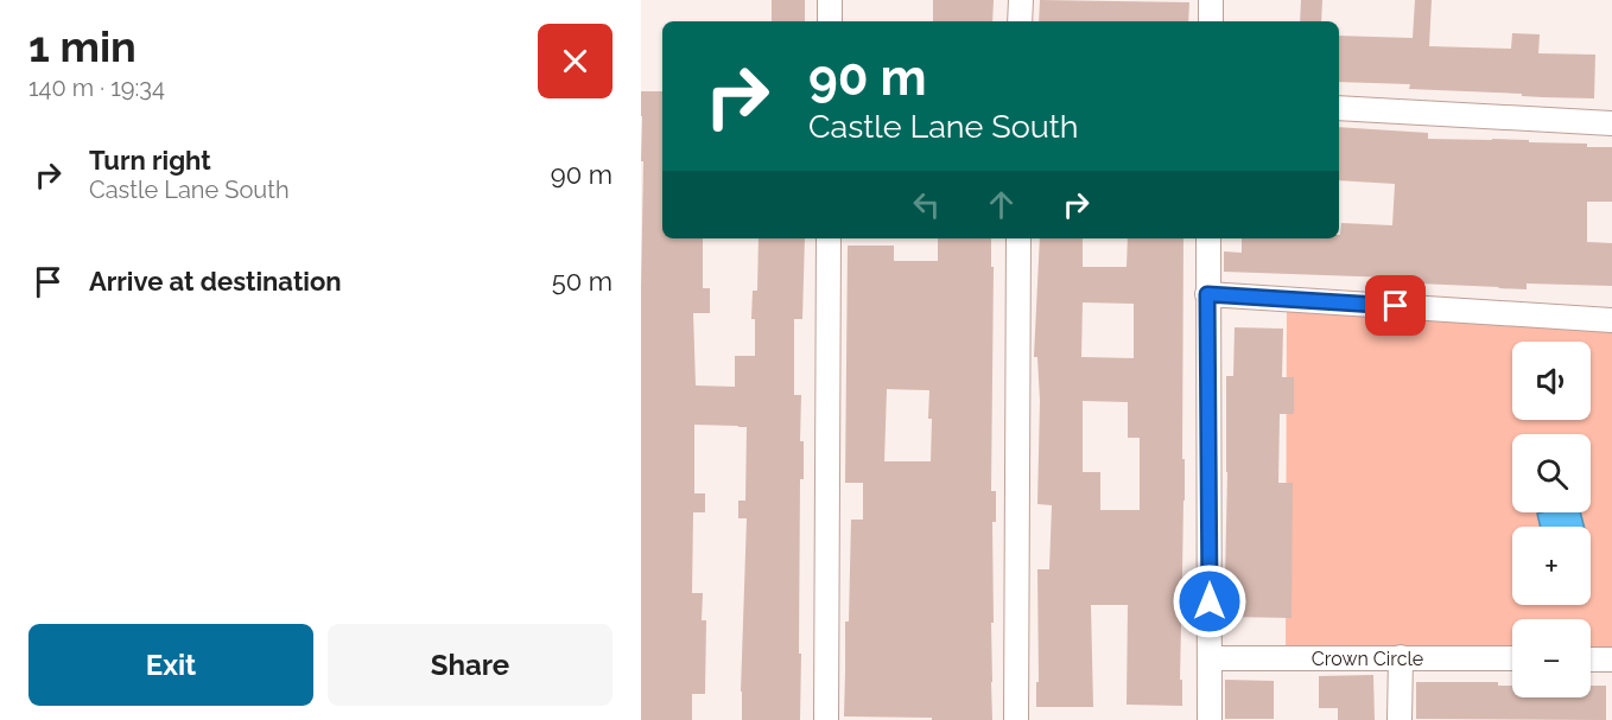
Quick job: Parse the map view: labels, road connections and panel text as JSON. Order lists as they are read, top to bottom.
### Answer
{
  "streets": {
    "street": ["Crown Circle"]
  },
  "page": {
    "heading": ["1 min", "140 m · 19:34"],
    "turn": ["90 m", "Castle Lane South"],
    "list": [
      {
        "name": "Turn right",
        "note": "Castle Lane South",
        "value": "90 m"
      },
      {
        "name": "Arrive at destination",
        "value": "50 m"
      }
    ],
    "map_buttons": ["+", "−"],
    "buttons": ["Exit", "Share"]
  }
}
